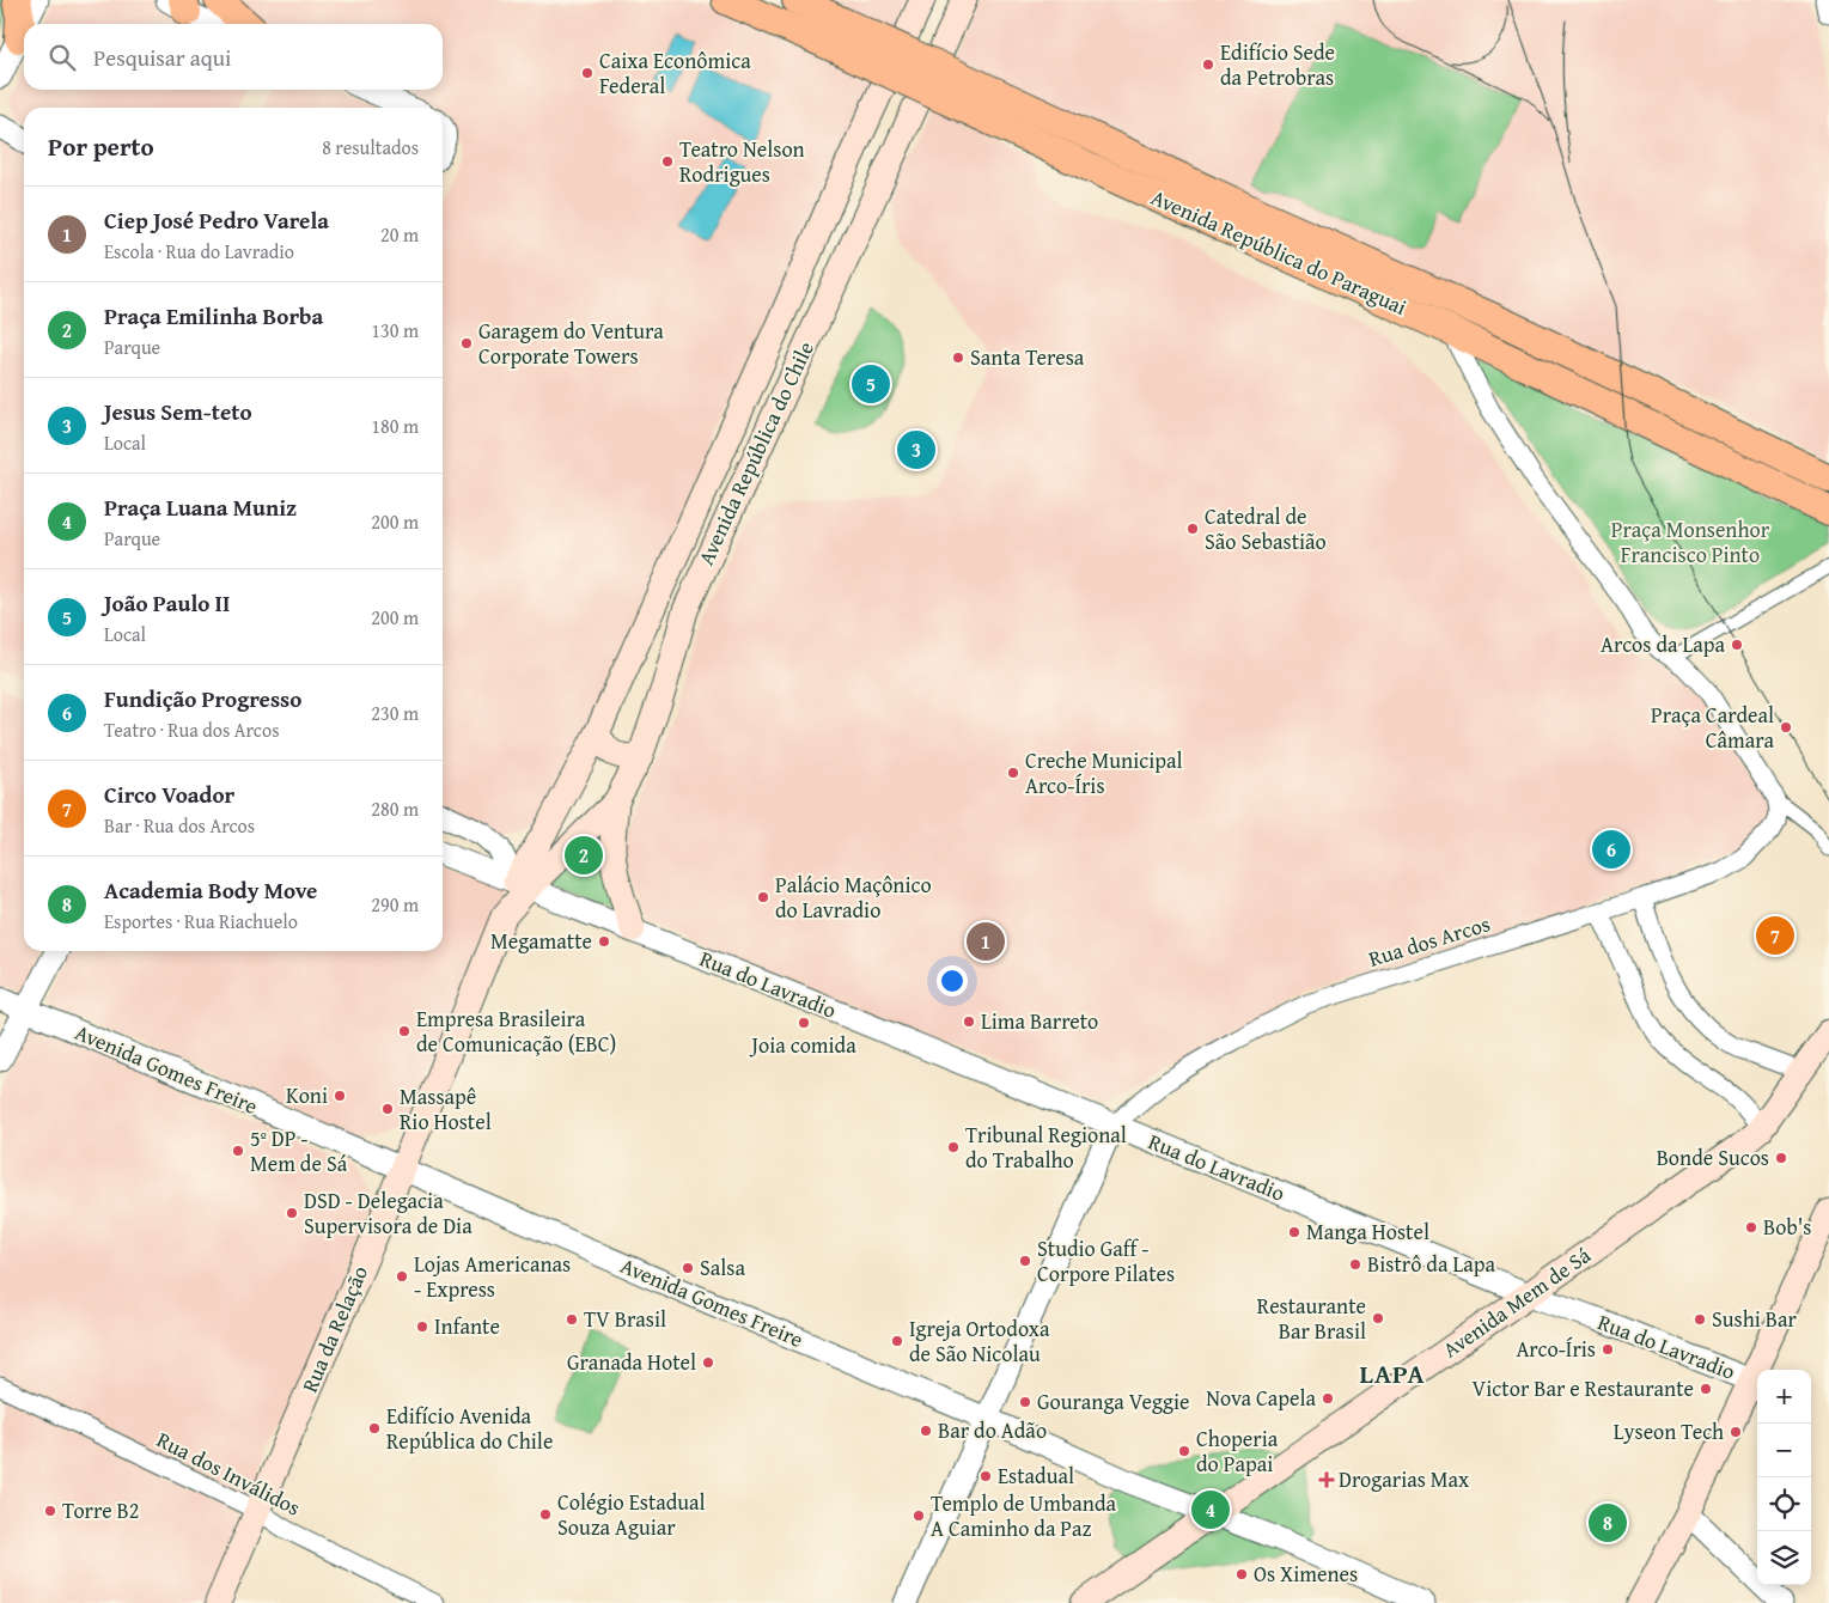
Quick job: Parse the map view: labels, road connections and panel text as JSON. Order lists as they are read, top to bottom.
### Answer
{
  "streets": {
    "main road": [
      "Avenida República do Paraguai",
      "Avenida República do Chile",
      "Avenida Mem de Sá",
      "Rua da Relação"
    ],
    "street": [
      "Rua dos Arcos",
      "Rua do Lavradio",
      "Avenida Gomes Freire",
      "Rua dos Inválidos"
    ]
  },
  "crossings": [
    ["Avenida República do Chile", "Rua do Lavradio"],
    ["Avenida República do Chile", "Rua da Relação"],
    ["Rua dos Arcos", "Rua do Lavradio"],
    ["Rua do Lavradio", "Avenida Mem de Sá"],
    ["Rua do Lavradio", "Rua da Relação"],
    ["Avenida Gomes Freire", "Avenida Mem de Sá"],
    ["Avenida Gomes Freire", "Rua da Relação"],
    ["Rua da Relação", "Rua dos Inválidos"]
  ],
  "districts": ["LAPA"],
  "parks": ["Praça Monsenhor Francisco Pinto"],
  "places": {
    "other": [
      "Edifício Sede da Petrobras",
      "Caixa Econômica Federal",
      "Teatro Nelson Rodrigues",
      "Garagem do Ventura Corporate Towers",
      "Santa Teresa",
      "Catedral de São Sebastião",
      "Arcos da Lapa",
      "Praça Cardeal Câmara",
      "Creche Municipal Arco-Íris",
      "Palácio Maçônico do Lavradio",
      "Megamatte",
      "Lima Barreto",
      "Joia comida",
      "Empresa Brasileira de Comunicação (EBC)",
      "Koni",
      "Massapê Rio Hostel",
      "Tribunal Regional do Trabalho",
      "5º DP - Mem de Sá",
      "Bonde Sucos",
      "DSD - Delegacia Supervisora de Dia",
      "Bob's",
      "Manga Hostel",
      "Studio Gaff - Corpore Pilates",
      "Bistrô da Lapa",
      "Salsa",
      "Lojas Americanas - Express",
      "Restaurante Bar Brasil",
      "TV Brasil",
      "Sushi Bar",
      "Infante",
      "Igreja Ortodoxa de São Nicolau",
      "Arco-Íris",
      "Granada Hotel",
      "Victor Bar e Restaurante",
      "Nova Capela",
      "Gouranga Veggie",
      "Edifício Avenida República do Chile",
      "Bar do Adão",
      "Lyseon Tech",
      "Choperia do Papai",
      "Estadual",
      "Torre B2",
      "Colégio Estadual Souza Aguiar",
      "Templo de Umbanda A Caminho da Paz",
      "Os Ximenes"
    ],
    "health": ["Drogarias Max"]
  },
  "page": {
    "search": "Pesquisar aqui",
    "heading": ["Por perto", "8 resultados"],
    "list": [
      {
        "mark": "1",
        "name": "Ciep José Pedro Varela",
        "note": "Escola · Rua do Lavradio",
        "value": "20 m"
      },
      {
        "mark": "2",
        "name": "Praça Emilinha Borba",
        "note": "Parque",
        "value": "130 m"
      },
      {
        "mark": "3",
        "name": "Jesus Sem-teto",
        "note": "Local",
        "value": "180 m"
      },
      {
        "mark": "4",
        "name": "Praça Luana Muniz",
        "note": "Parque",
        "value": "200 m"
      },
      {
        "mark": "5",
        "name": "João Paulo II",
        "note": "Local",
        "value": "200 m"
      },
      {
        "mark": "6",
        "name": "Fundição Progresso",
        "note": "Teatro · Rua dos Arcos",
        "value": "230 m"
      },
      {
        "mark": "7",
        "name": "Circo Voador",
        "note": "Bar · Rua dos Arcos",
        "value": "280 m"
      },
      {
        "mark": "8",
        "name": "Academia Body Move",
        "note": "Esportes · Rua Riachuelo",
        "value": "290 m"
      }
    ],
    "pins": [
      "5",
      "3",
      "6",
      "2",
      "7",
      "1",
      "4",
      "8"
    ],
    "map_buttons": ["+", "−"]
  }
}
